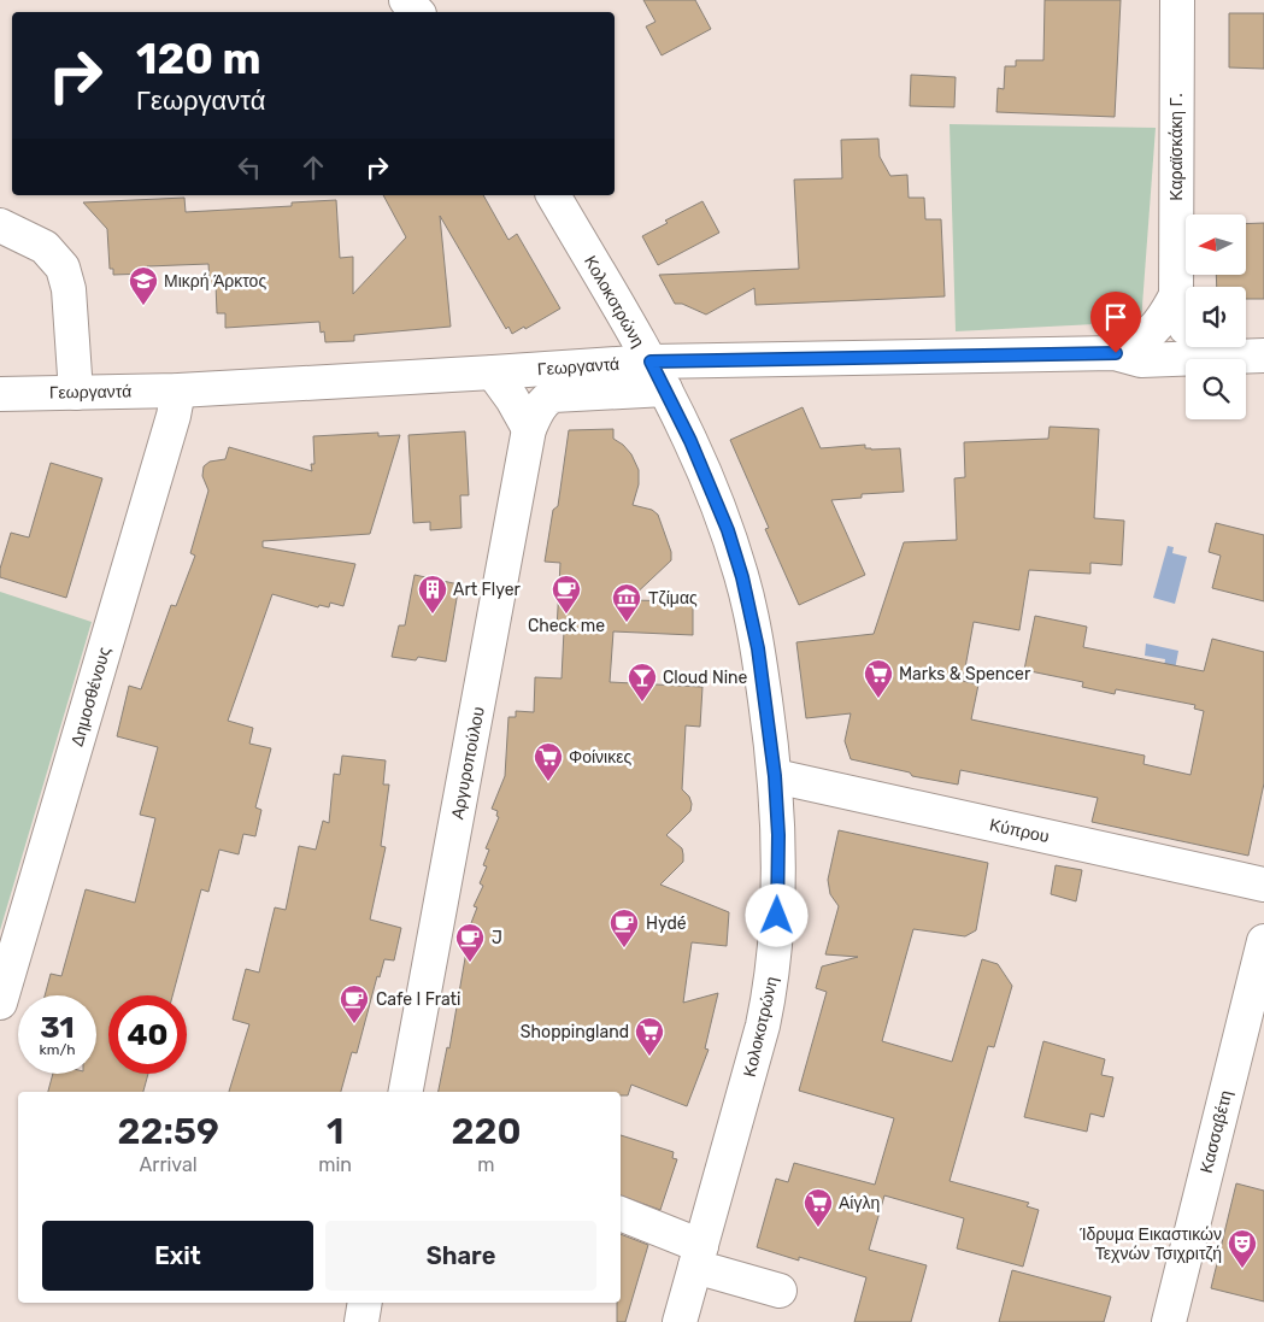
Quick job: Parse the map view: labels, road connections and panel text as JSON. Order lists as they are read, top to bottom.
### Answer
{
  "streets": {
    "street": [
      "Καραϊσκάκη Γ.",
      "Κολοκοτρώνη",
      "Γεωργαντά",
      "Δημοσθένους",
      "Αργυροπούλου",
      "Κύπρου",
      "Κασσαβέτη"
    ]
  },
  "crossings": [
    ["Καραϊσκάκη Γ.", "Γεωργαντά"],
    ["Κολοκοτρώνη", "Γεωργαντά"],
    ["Κολοκοτρώνη", "Αργυροπούλου"],
    ["Κολοκοτρώνη", "Κύπρου"],
    ["Γεωργαντά", "Δημοσθένους"],
    ["Γεωργαντά", "Αργυροπούλου"]
  ],
  "places": {
    "school or university": ["Μικρή Άρκτος"],
    "building": ["Art Flyer"],
    "cafe": [
      "Check me",
      "Hydé",
      "J",
      "Cafe I Frati"
    ],
    "museum": ["Τζίμας"],
    "supermarket": [
      "Marks & Spencer",
      "Φοίνικες",
      "Shoppingland",
      "Αίγλη"
    ],
    "bar": ["Cloud Nine"],
    "theatre": ["Ίδρυμα Εικαστικών Τεχνών Τσιχριτζή"]
  },
  "north": "left",
  "page": {
    "turn": ["120 m", "Γεωργαντά"],
    "speed": "31 km/h",
    "limit": "40",
    "eta": [
      "22:59",
      "Arrival",
      "1",
      "min",
      "220",
      "m"
    ],
    "buttons": ["Exit", "Share"]
  }
}
